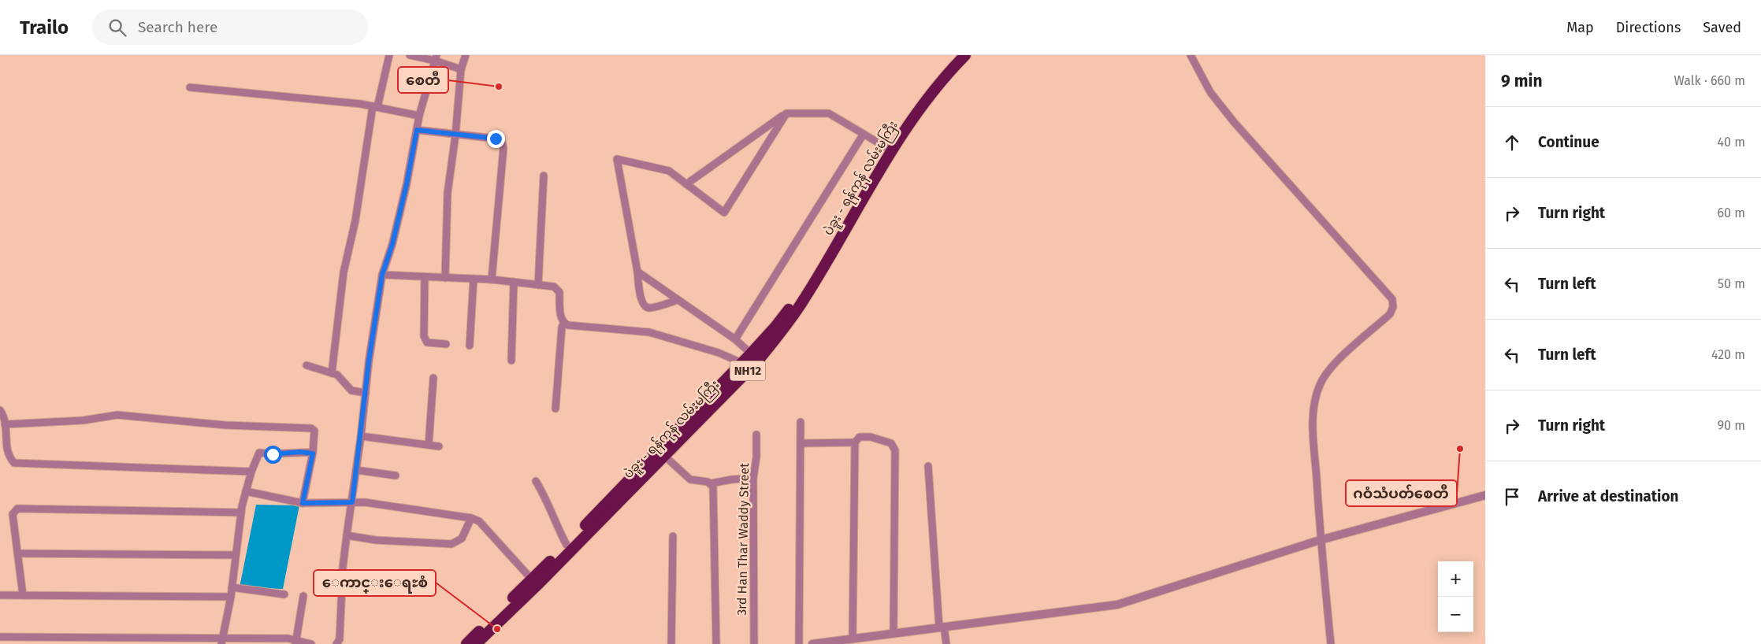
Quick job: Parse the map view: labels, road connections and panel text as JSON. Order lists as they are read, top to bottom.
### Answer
{
  "streets": {
    "highway": ["ပဲခူး - ရန်ကုန် လမ်းမကြီး", "NH12"],
    "street": ["3rd Han Thar Waddy Street"]
  },
  "places": ["စေတီ", "ဂဝံသံပတ်စေတီ", "ေကာင္းေရႊစံ"],
  "page": {
    "header": "Trailo",
    "search": "Search here",
    "nav": ["Map", "Directions", "Saved"],
    "heading": ["9 min", "Walk · 660 m"],
    "list": [
      ["Continue", "40 m"],
      ["Turn right", "60 m"],
      ["Turn left", "50 m"],
      ["Turn left", "420 m"],
      ["Turn right", "90 m"],
      "Arrive at destination"
    ],
    "map_buttons": ["+", "−"]
  }
}
